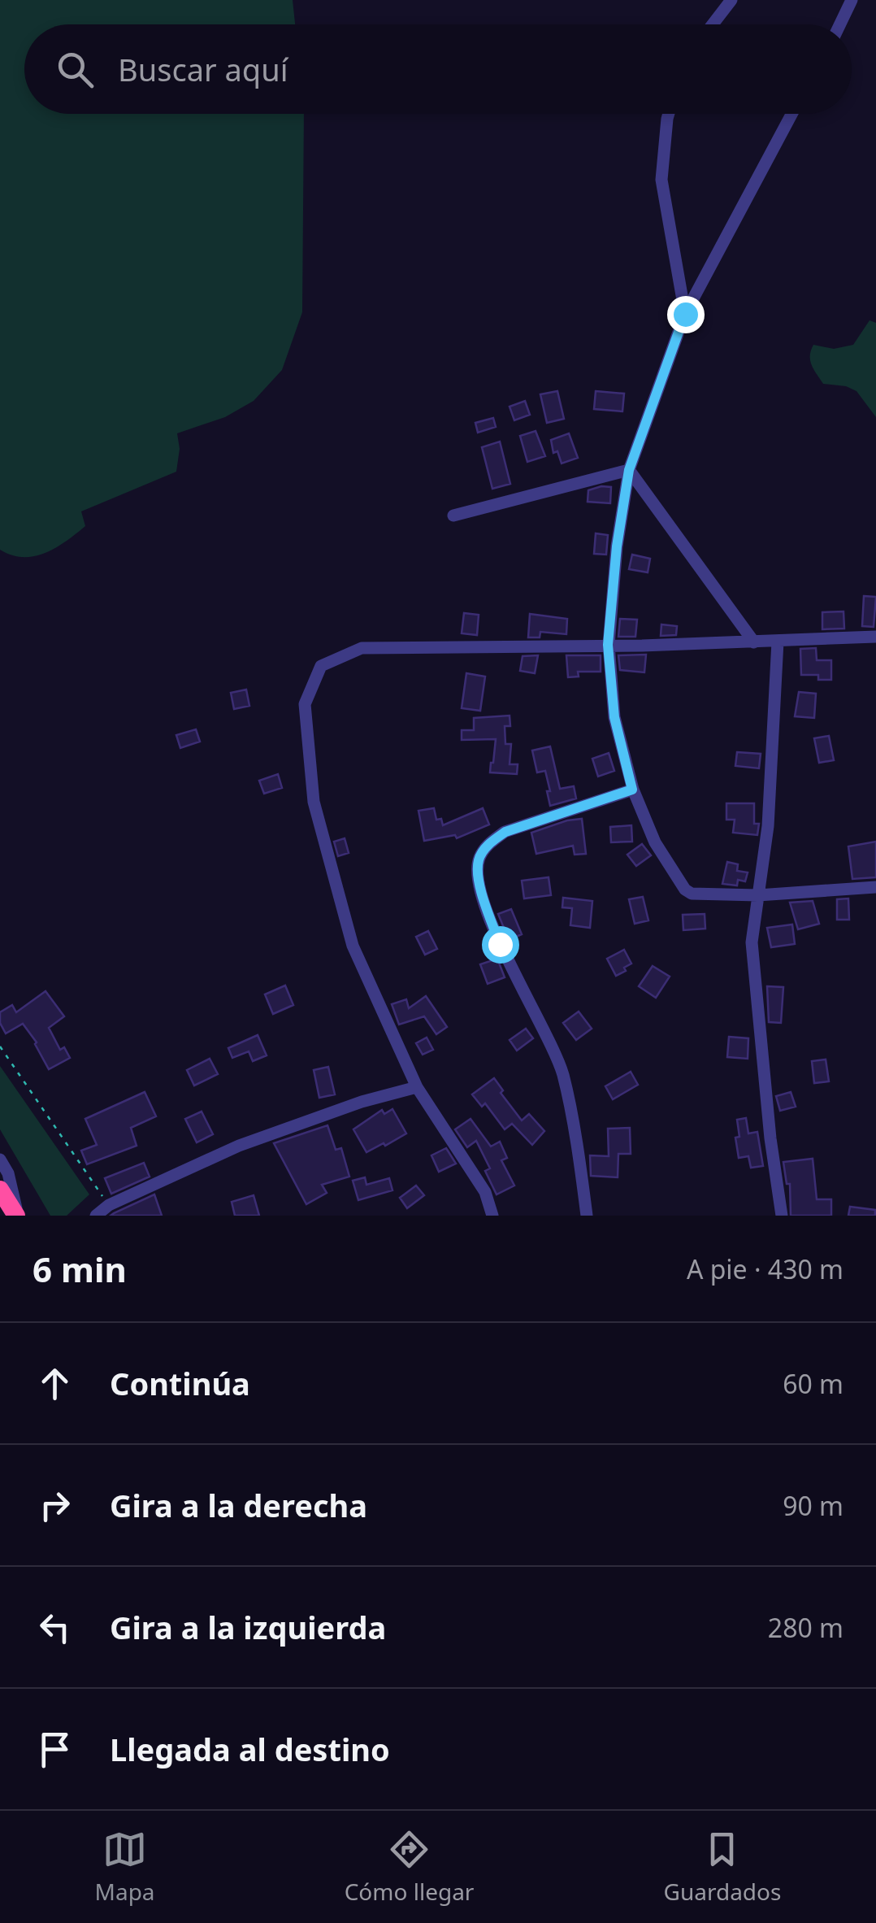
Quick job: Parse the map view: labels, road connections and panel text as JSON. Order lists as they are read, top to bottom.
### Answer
{
  "page": {
    "search": "Buscar aquí",
    "heading": ["6 min", "A pie · 430 m"],
    "list": [
      ["Continúa", "60 m"],
      ["Gira a la derecha", "90 m"],
      ["Gira a la izquierda", "280 m"],
      "Llegada al destino"
    ],
    "nav": ["Mapa", "Cómo llegar", "Guardados"]
  }
}
